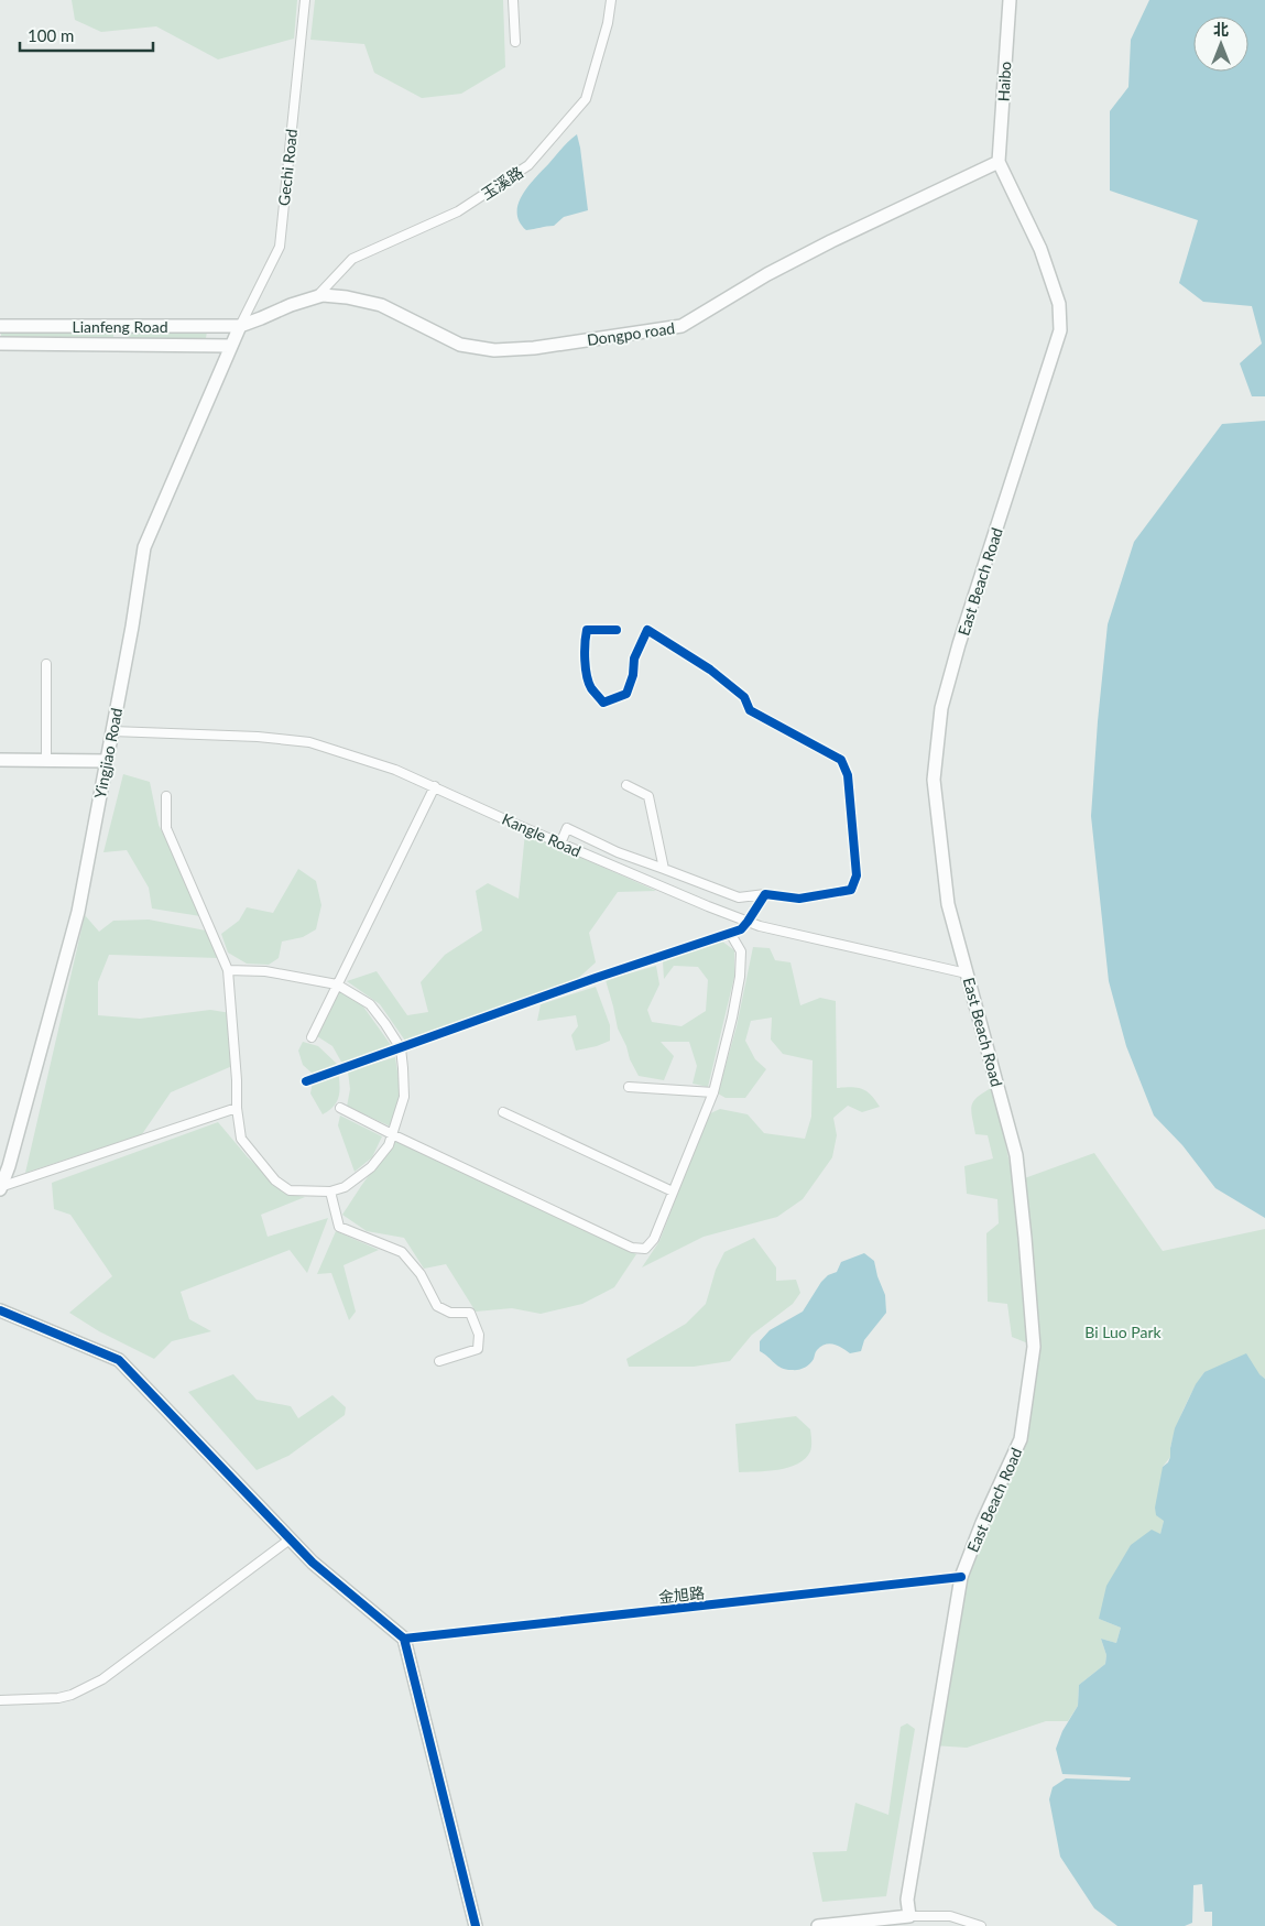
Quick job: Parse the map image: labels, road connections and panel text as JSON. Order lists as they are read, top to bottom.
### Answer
{
  "streets": {
    "main road": [
      "Haibo",
      "Lianfeng Road",
      "Dongpo road",
      "East Beach Road",
      "Yingjiao Road"
    ],
    "street": [
      "Gechi Road",
      "玉溪路",
      "Kangle Road",
      "金旭路"
    ]
  },
  "crossings": [
    ["Haibo", "Dongpo road"],
    ["Haibo", "East Beach Road"],
    ["Gechi Road", "Lianfeng Road"],
    ["Gechi Road", "Dongpo road"],
    ["Gechi Road", "Yingjiao Road"],
    ["玉溪路", "Dongpo road"],
    ["Lianfeng Road", "Dongpo road"],
    ["Lianfeng Road", "Yingjiao Road"],
    ["Dongpo road", "East Beach Road"],
    ["Dongpo road", "Yingjiao Road"],
    ["East Beach Road", "Kangle Road"],
    ["East Beach Road", "金旭路"],
    ["Yingjiao Road", "Kangle Road"]
  ],
  "parks": ["Bi Luo Park"],
  "scale_bar": "100 m",
  "north": "top"
}
